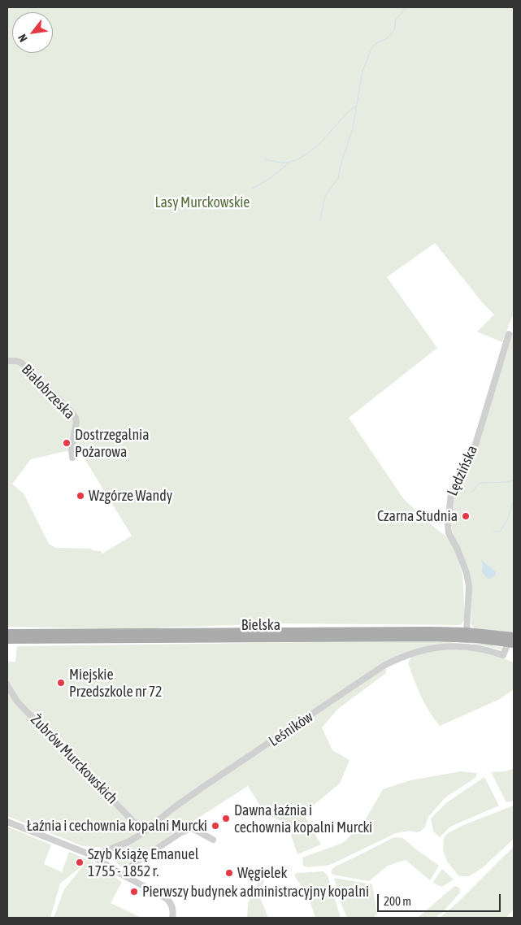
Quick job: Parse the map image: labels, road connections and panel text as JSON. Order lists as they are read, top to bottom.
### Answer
{
  "streets": {
    "main road": ["Bielska"],
    "street": [
      "Białobrzeska",
      "Lędzińska",
      "Leśników",
      "Żubrów Murckowskich"
    ]
  },
  "crossings": [
    ["Lędzińska", "Bielska"],
    ["Bielska", "Leśników"],
    ["Leśników", "Żubrów Murckowskich"]
  ],
  "parks": ["Lasy Murckowskie"],
  "places": [
    "Dostrzegalnia Pożarowa",
    "Wzgórze Wandy",
    "Czarna Studnia",
    "Miejskie Przedszkole nr 72",
    "Dawna łaźnia i cechownia kopalni Murcki",
    "Łaźnia i cechownia kopalni Murcki",
    "Szyb Książę Emanuel 1755 - 1852 r.",
    "Węgielek",
    "Pierwszy budynek administracyjny kopalni"
  ],
  "scale_bar": "200 m",
  "north": "bottom left"
}
